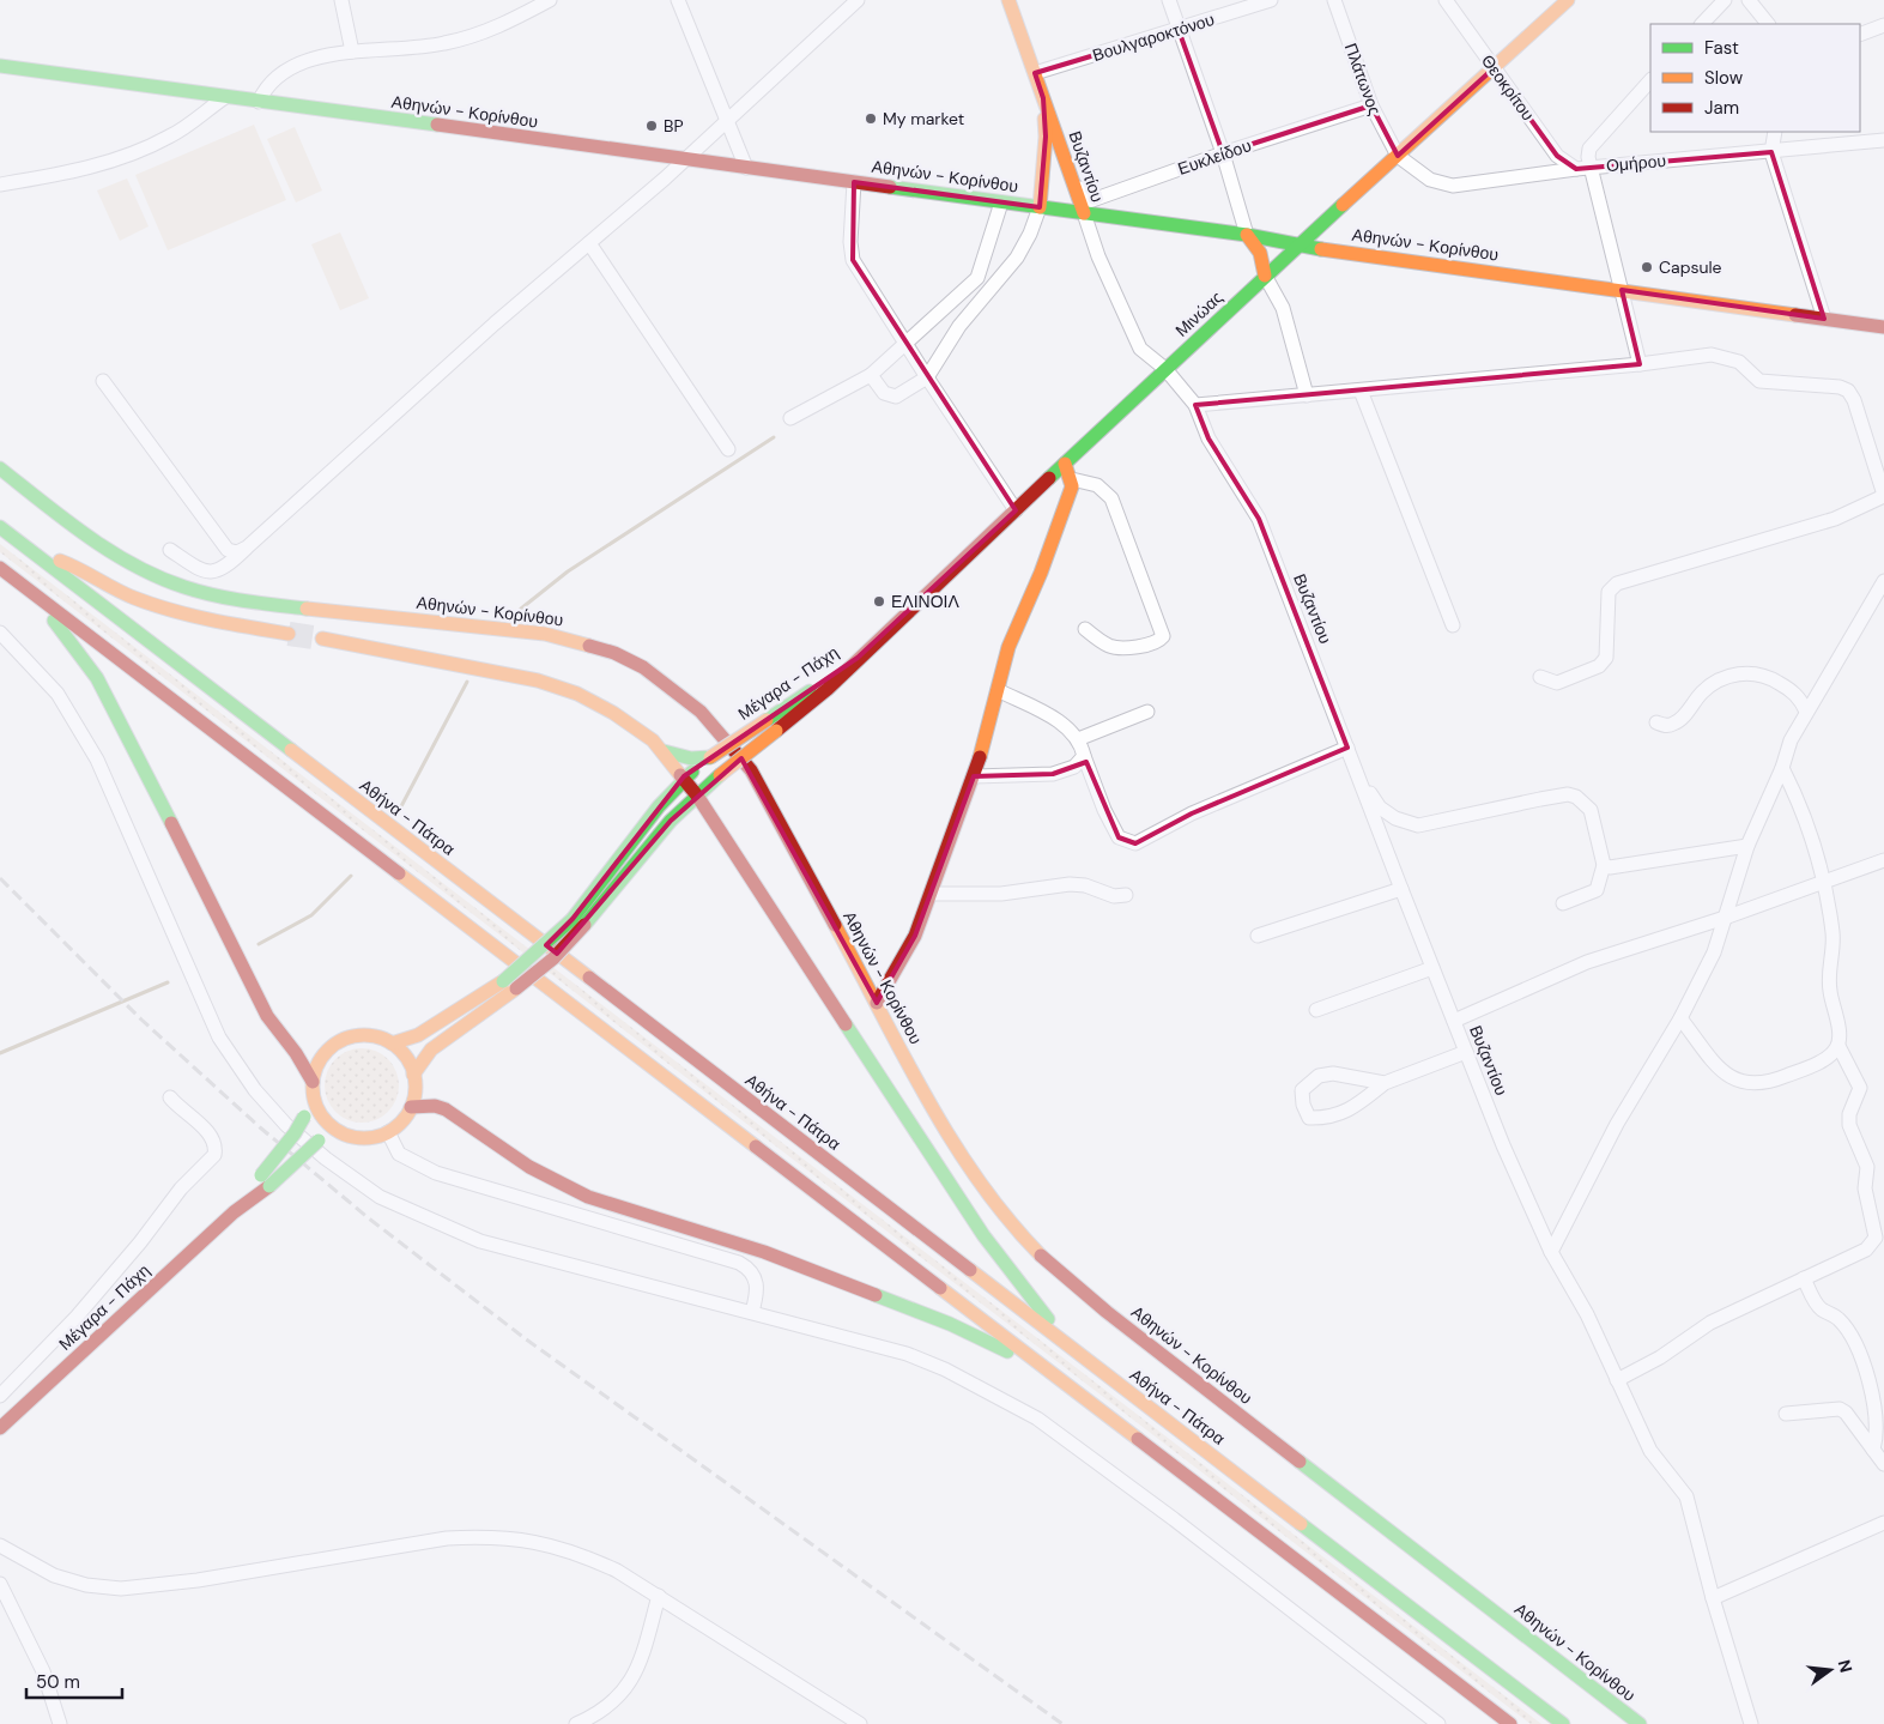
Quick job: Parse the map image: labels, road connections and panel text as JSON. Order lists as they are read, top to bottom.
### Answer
{
  "streets": {
    "main road": [
      "Αθηνών - Κορίνθου",
      "Βυζαντίου",
      "Μινώας",
      "Μέγαρα - Πάχη",
      "Αθήνα - Πάτρα"
    ],
    "street": [
      "Βουλγαροκτόνου",
      "Πλάτωνος",
      "Θεοκρίτου",
      "Ευκλείδου",
      "Ομήρου"
    ]
  },
  "crossings": [
    ["Βουλγαροκτόνου", "Βυζαντίου"],
    ["Πλάτωνος", "Ευκλείδου"],
    ["Πλάτωνος", "Ομήρου"],
    ["Πλάτωνος", "Μινώας"],
    ["Θεοκρίτου", "Ομήρου"],
    ["Θεοκρίτου", "Μινώας"],
    ["Αθηνών - Κορίνθου", "Βυζαντίου"],
    ["Αθηνών - Κορίνθου", "Μινώας"],
    ["Ευκλείδου", "Βυζαντίου"],
    ["Ομήρου", "Μινώας"],
    ["Βυζαντίου", "Μινώας"],
    ["Μινώας", "Μέγαρα - Πάχη"]
  ],
  "places": [
    "My market",
    "BP",
    "Capsule",
    "ΕΛΙΝΟΙΛ"
  ],
  "legend": ["Fast", "Slow", "Jam"],
  "scale_bar": "50 m",
  "north": "right"
}
